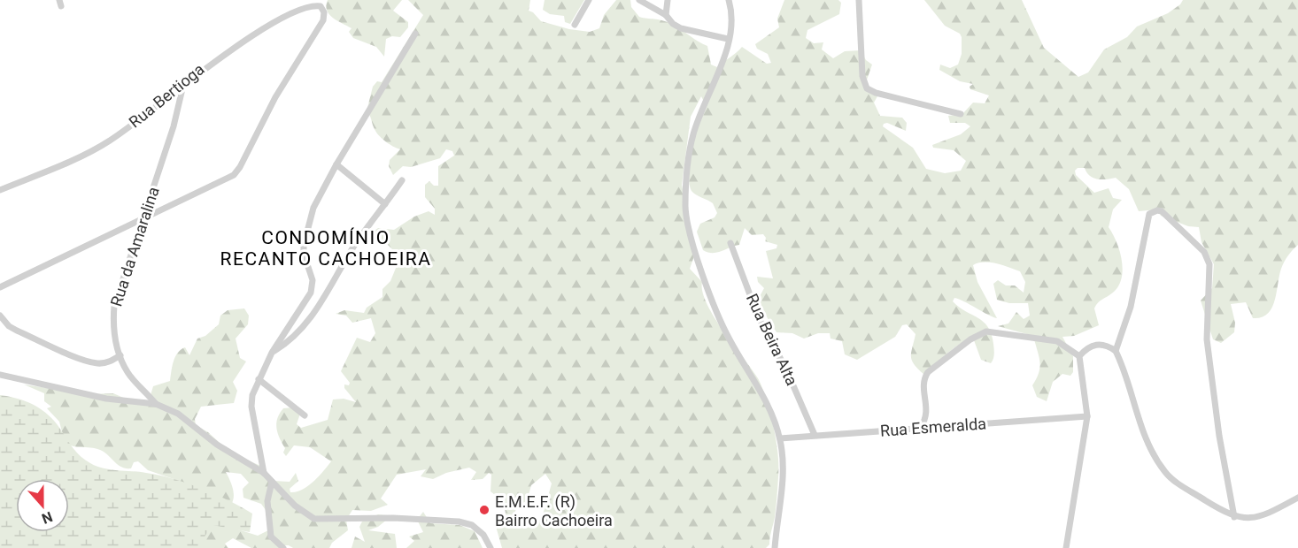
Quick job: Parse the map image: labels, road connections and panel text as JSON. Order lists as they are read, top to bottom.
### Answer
{
  "streets": {
    "street": [
      "Rua Bertioga",
      "Rua da Amaralina",
      "Rua Beira Alta",
      "Rua Esmeralda"
    ]
  },
  "crossings": [
    ["Rua Bertioga", "Rua da Amaralina"],
    ["Rua Beira Alta", "Rua Esmeralda"]
  ],
  "districts": ["CONDOMÍNIO RECANTO CACHOEIRA"],
  "places": ["E.M.E.F. (R) Bairro Cachoeira"],
  "north": "bottom"
}
